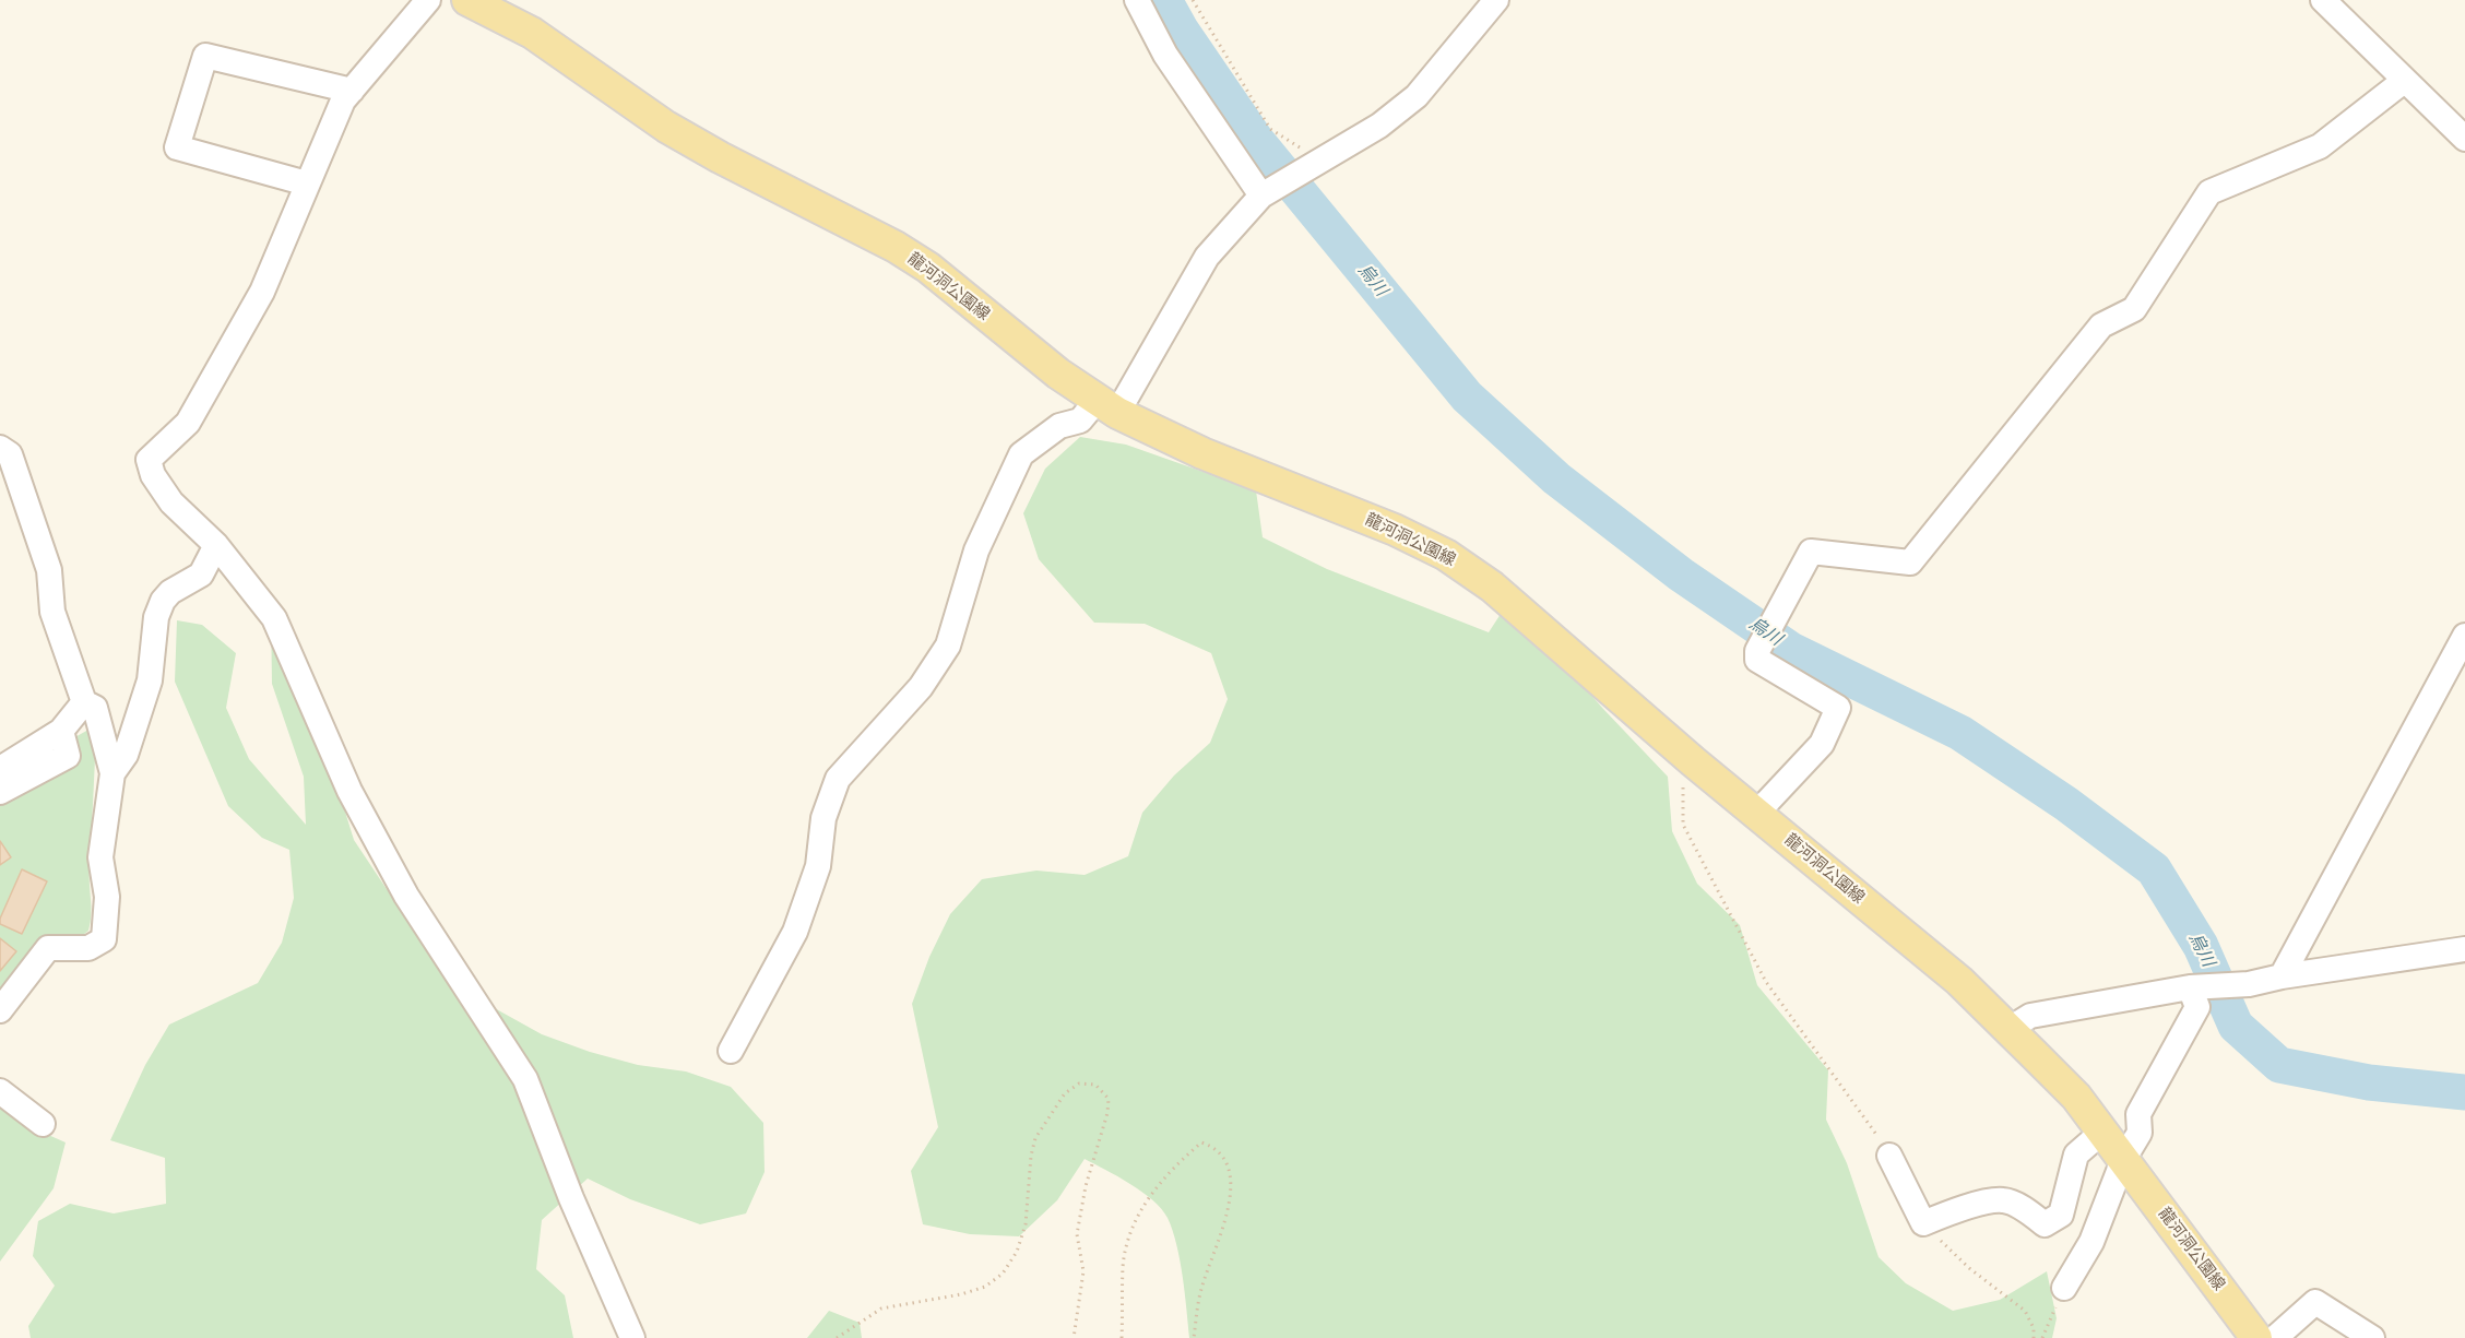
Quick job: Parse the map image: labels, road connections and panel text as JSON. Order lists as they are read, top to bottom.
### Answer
{
  "streets": {
    "main road": ["龍河洞公園線"]
  },
  "water": ["烏川"]
}
